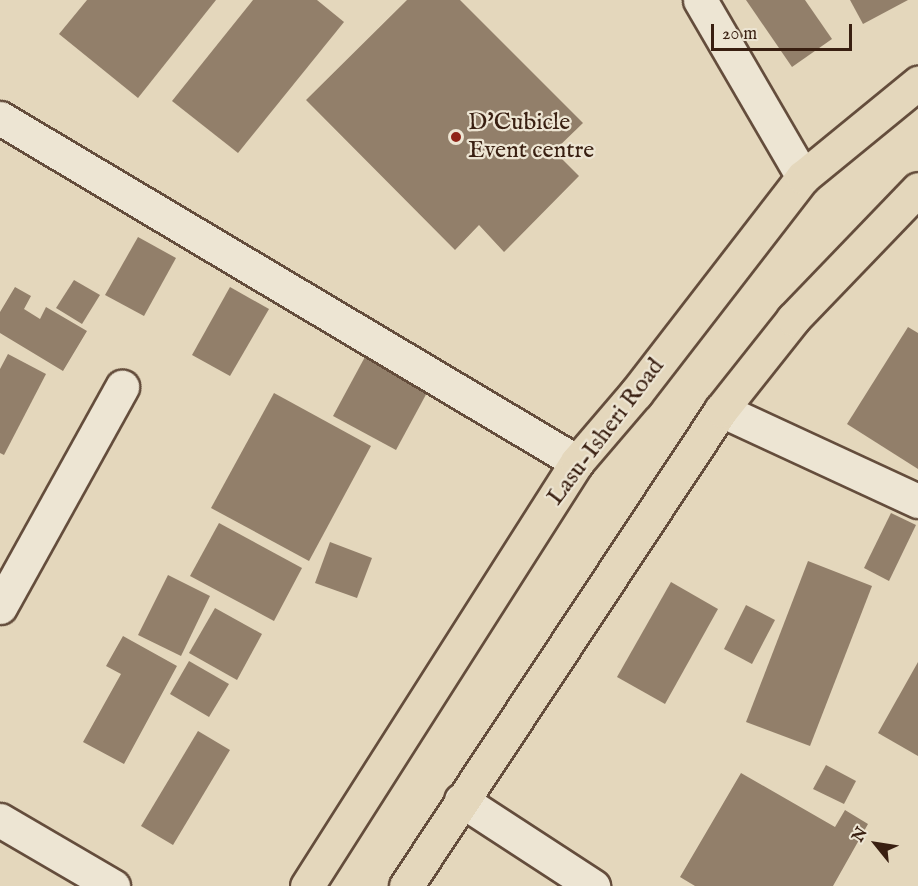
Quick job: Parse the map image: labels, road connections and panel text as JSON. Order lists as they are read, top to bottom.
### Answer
{
  "streets": {
    "main road": ["Lasu-Isheri Road"]
  },
  "places": ["D'Cubicle Event centre"],
  "scale_bar": "20 m",
  "north": "top left"
}
